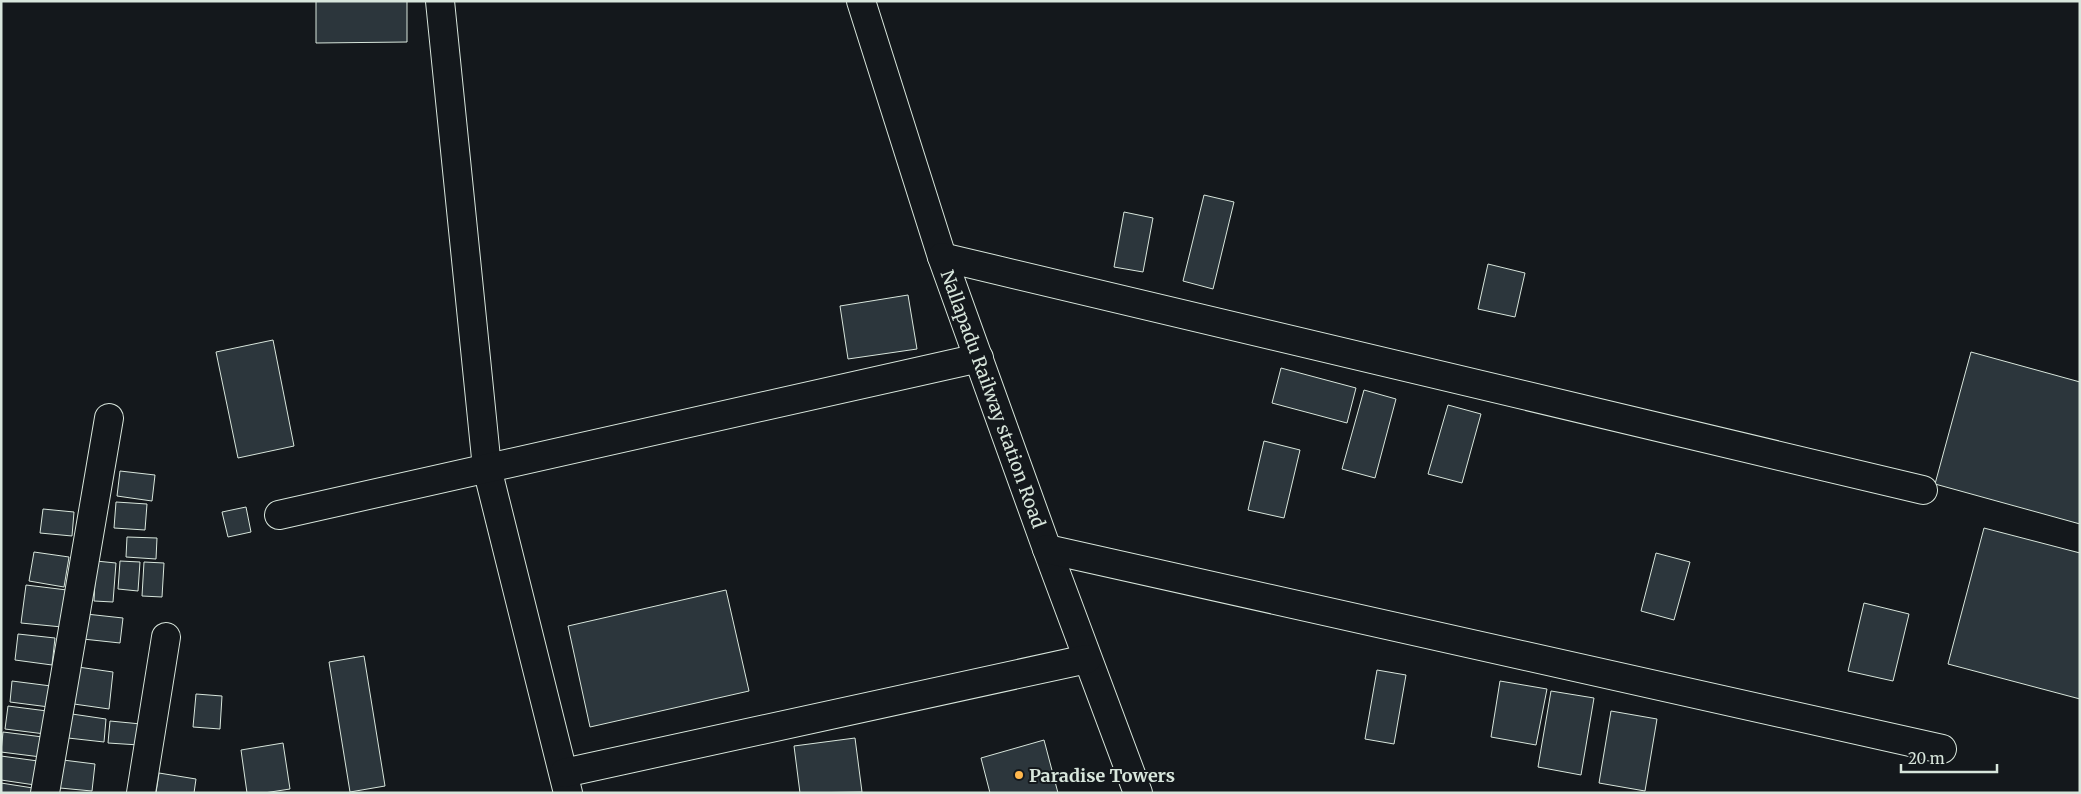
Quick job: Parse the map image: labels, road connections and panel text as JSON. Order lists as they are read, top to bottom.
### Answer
{
  "streets": {
    "street": ["Nallapadu Railway station Road"]
  },
  "places": ["Paradise Towers"],
  "scale_bar": "20 m"
}
